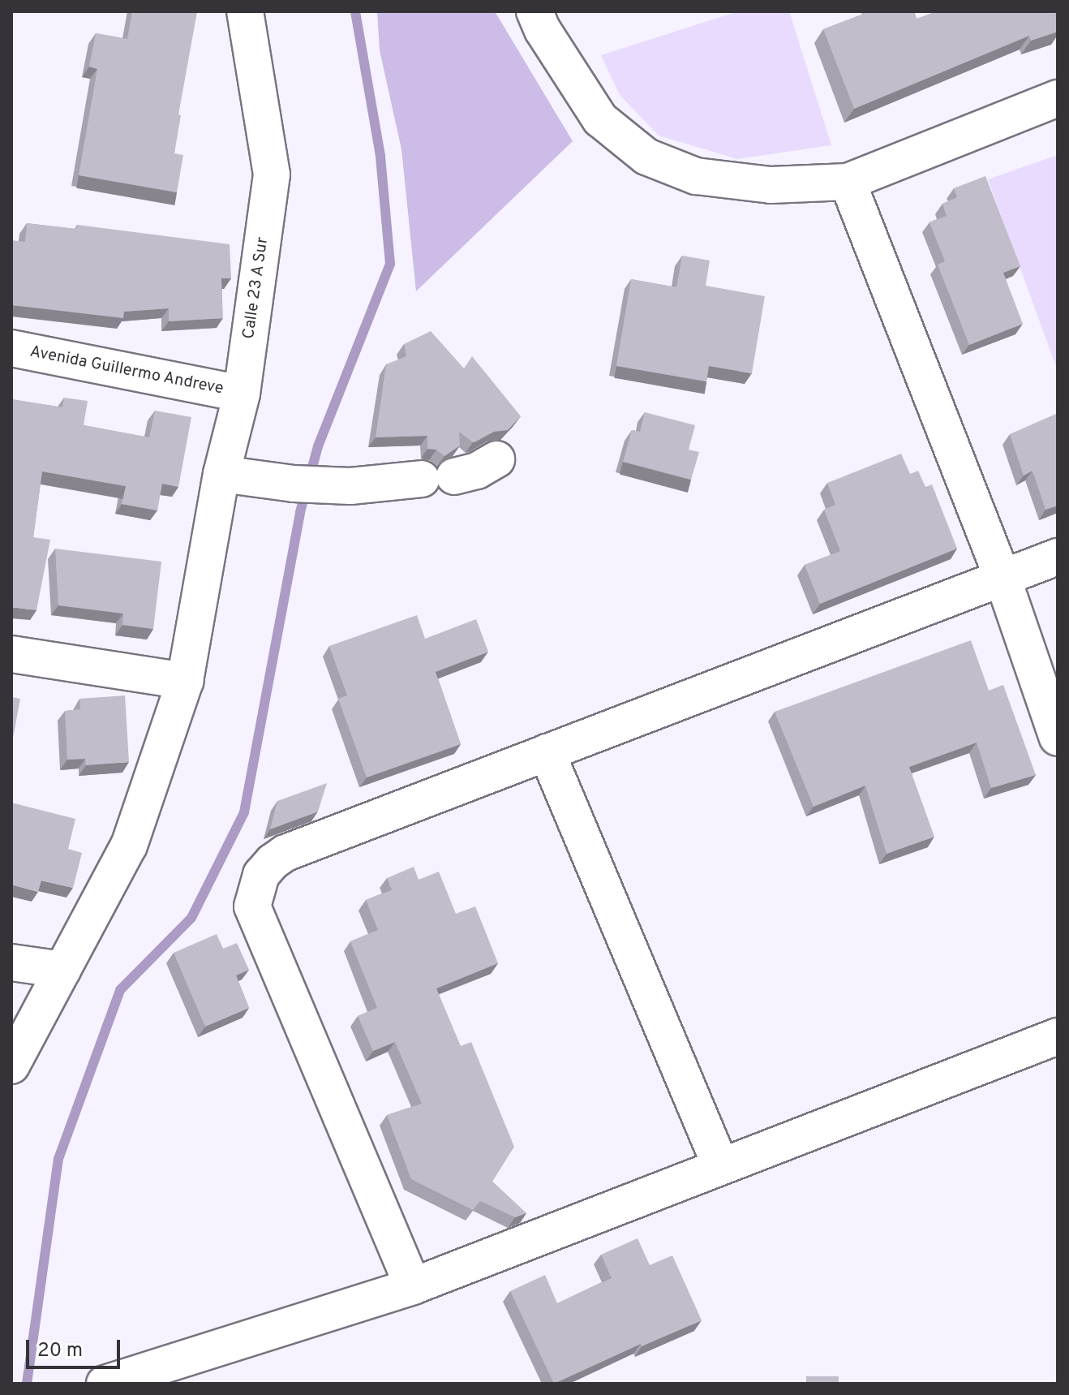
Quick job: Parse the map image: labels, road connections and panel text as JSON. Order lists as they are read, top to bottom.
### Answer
{
  "streets": {
    "street": ["Calle 23 A Sur", "Avenida Guillermo Andreve"]
  },
  "crossings": [
    ["Calle 23 A Sur", "Avenida Guillermo Andreve"]
  ],
  "scale_bar": "20 m"
}
